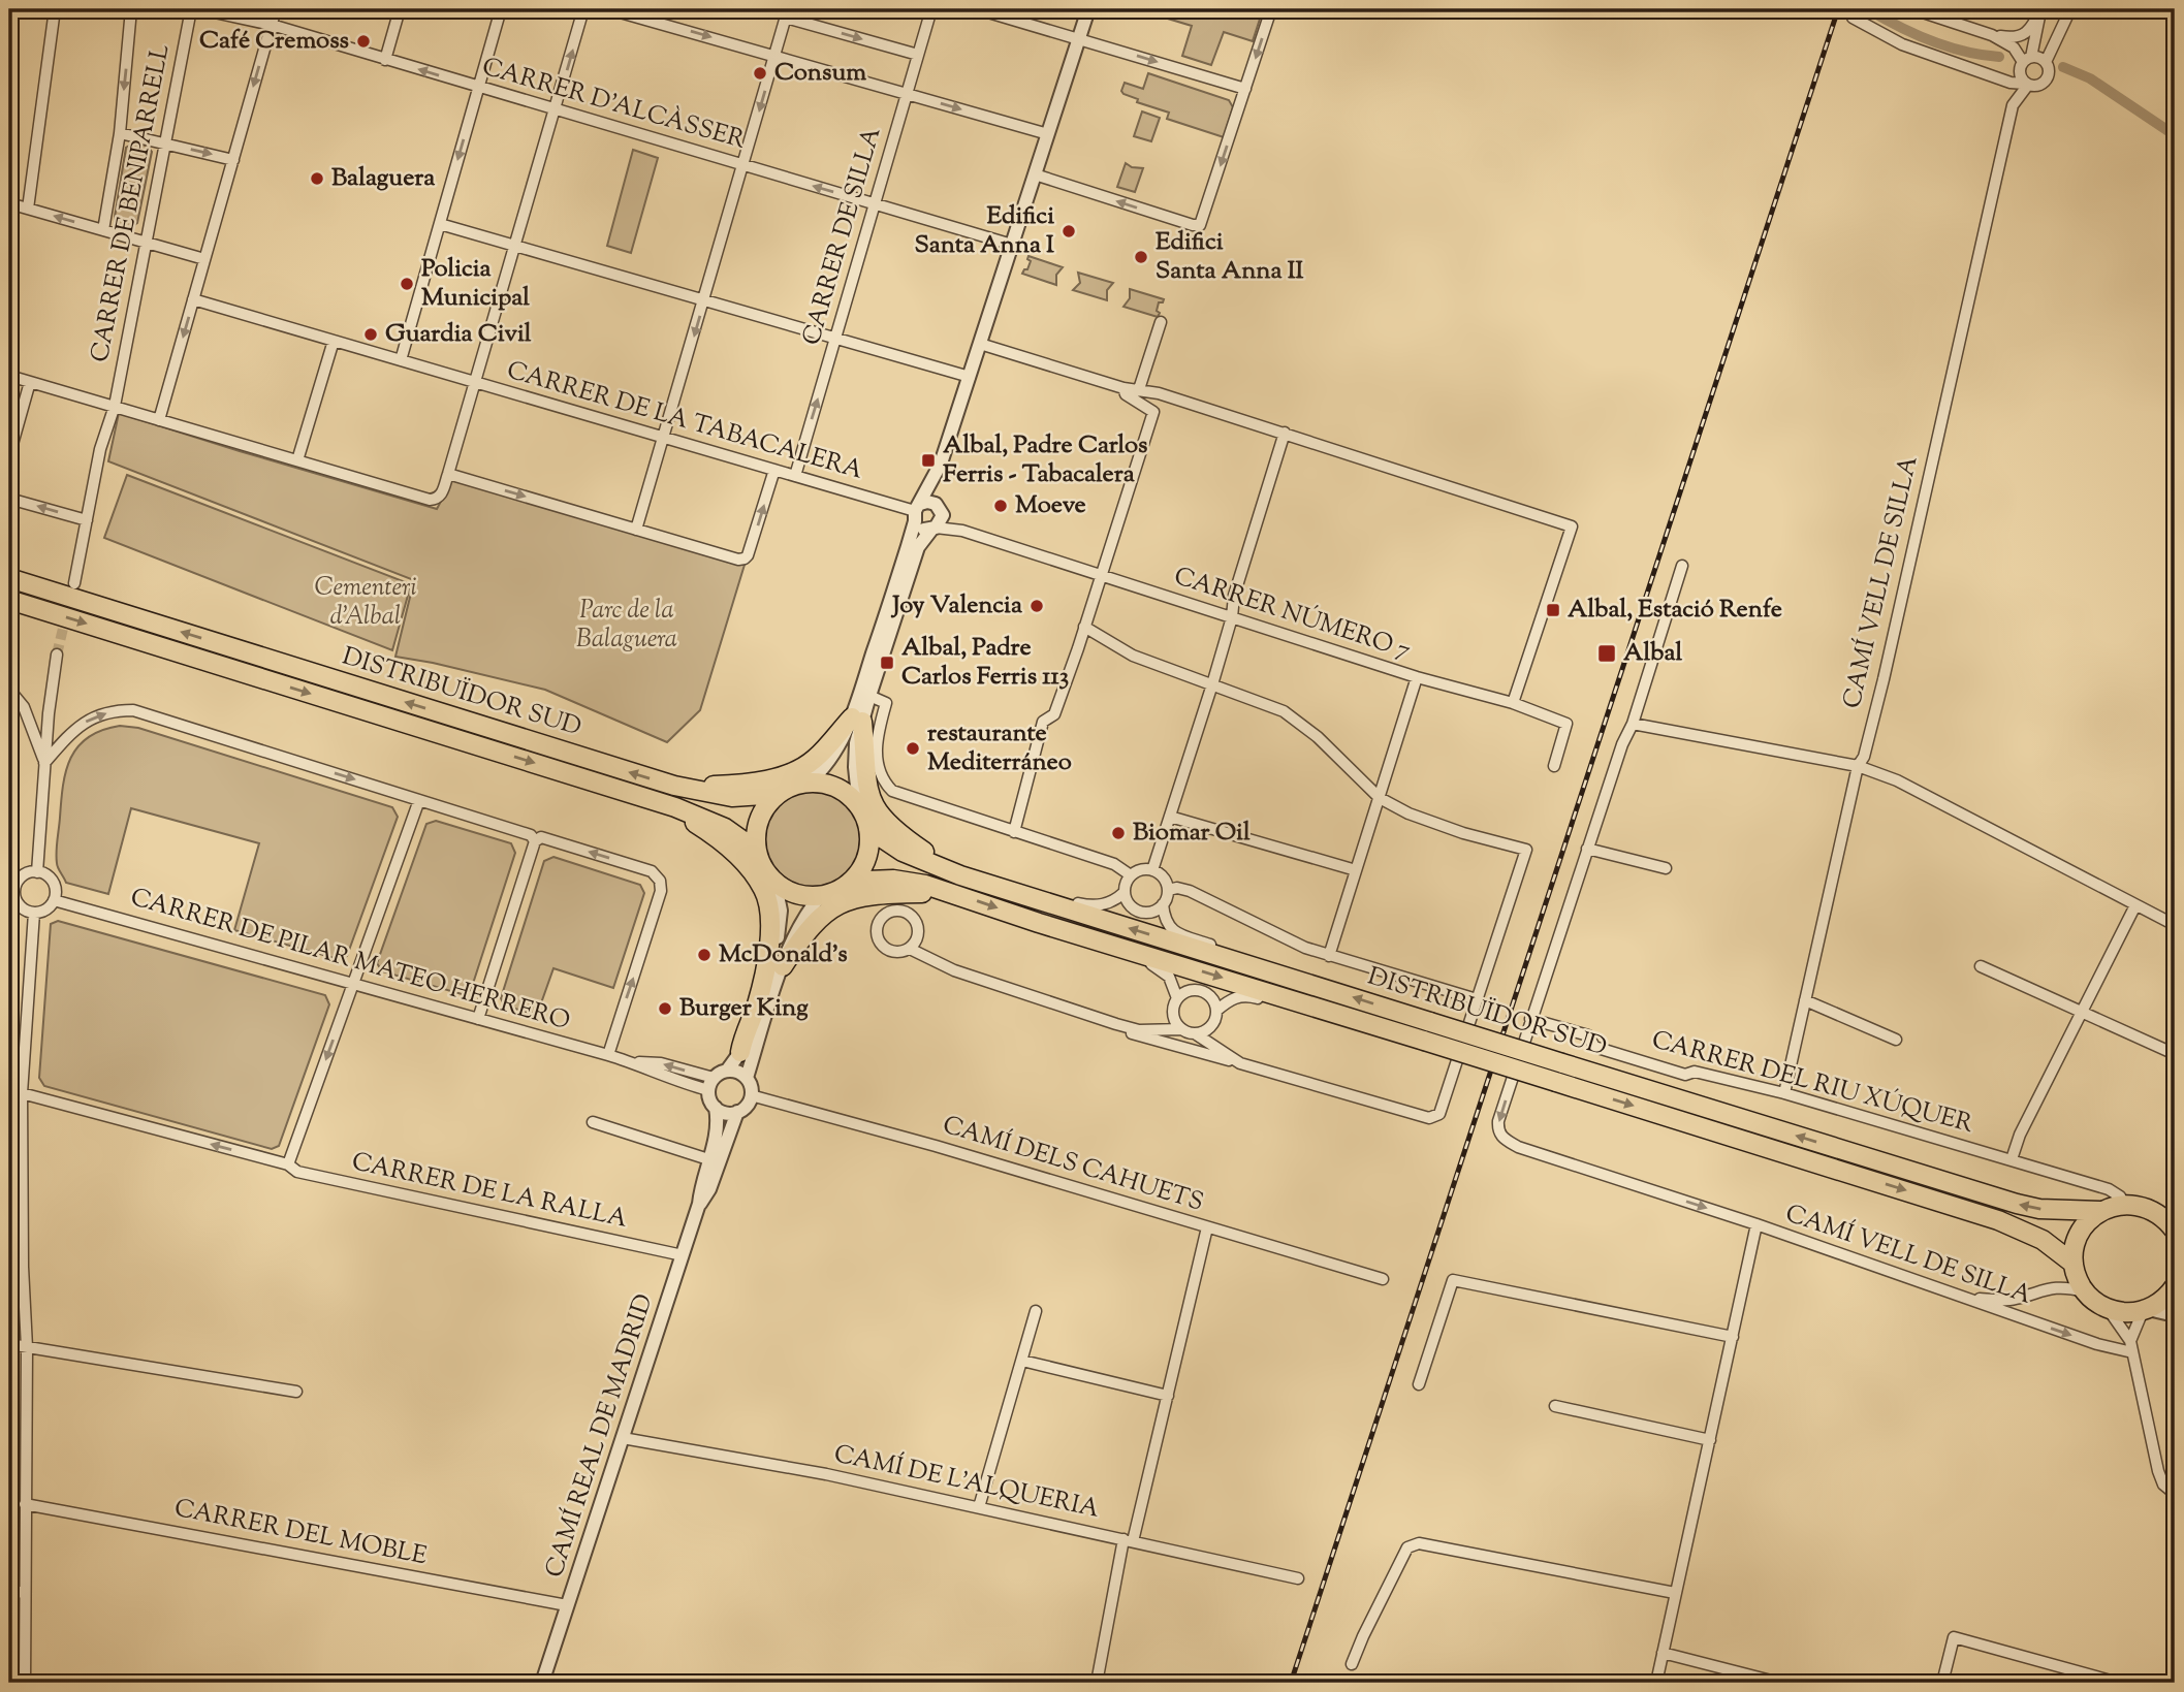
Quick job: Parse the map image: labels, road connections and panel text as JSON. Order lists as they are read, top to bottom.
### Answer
{
  "streets": {
    "highway": ["DISTRIBUÏDOR SUD"],
    "street": [
      "CARRER D'ALCÀSSER",
      "CARRER DE BENIPARRELL",
      "CARRER DE SILLA",
      "CARRER DE LA TABACALERA",
      "CAMÍ VELL DE SILLA",
      "CARRER NÚMERO 7",
      "CARRER DE PILAR MATEO HERRERO",
      "CARRER DEL RIU XÚQUER",
      "CAMÍ DELS CAHUETS",
      "CARRER DE LA RALLA",
      "CAMÍ REAL DE MADRID",
      "CAMÍ DE L'ALQUERIA",
      "CARRER DEL MOBLE"
    ]
  },
  "crossings": [
    ["CARRER D'ALCÀSSER", "CARRER DE SILLA"],
    ["CARRER DE SILLA", "CARRER DE LA TABACALERA"],
    ["CAMÍ VELL DE SILLA", "CARRER DEL RIU XÚQUER"],
    ["CARRER DE PILAR MATEO HERRERO", "CAMÍ DELS CAHUETS"],
    ["CARRER DE PILAR MATEO HERRERO", "CAMÍ REAL DE MADRID"],
    ["CAMÍ DELS CAHUETS", "CAMÍ REAL DE MADRID"],
    ["CARRER DE LA RALLA", "CAMÍ REAL DE MADRID"],
    ["CAMÍ REAL DE MADRID", "CAMÍ DE L'ALQUERIA"],
    ["CAMÍ REAL DE MADRID", "CARRER DEL MOBLE"]
  ],
  "one_way": ["CARRER DE LA RALLA"],
  "parks": ["Cementeri d'Albal", "Parc de la Balaguera"],
  "places": {
    "other": [
      "Café Cremoss",
      "Consum",
      "Balaguera",
      "Edifici Santa Anna I",
      "Edifici Santa Anna II",
      "Policia Municipal",
      "Guardia Civil",
      "Moeve",
      "Joy Valencia",
      "restaurante Mediterráneo",
      "Biomar Oil",
      "McDonald's",
      "Burger King"
    ],
    "transit": [
      "Albal, Padre Carlos Ferris - Tabacalera",
      "Albal, Estació Renfe",
      "Albal",
      "Albal, Padre Carlos Ferris 113"
    ]
  }
}
